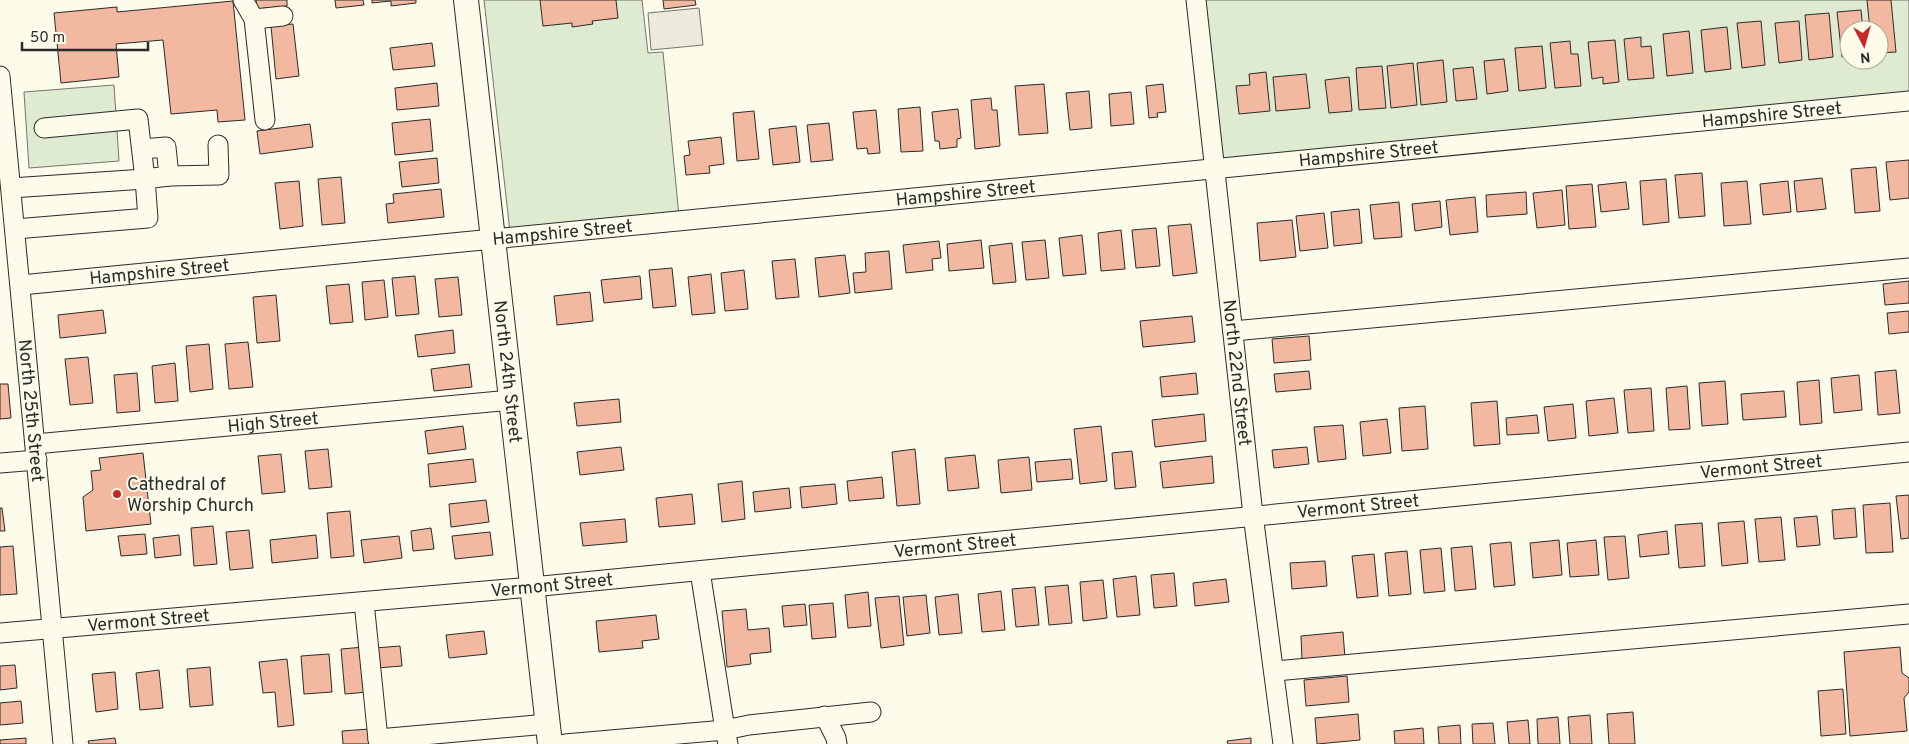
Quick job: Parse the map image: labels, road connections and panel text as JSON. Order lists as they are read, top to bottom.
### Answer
{
  "streets": {
    "main road": ["North 24th Street"],
    "street": [
      "Hampshire Street",
      "North 22nd Street",
      "North 25th Street",
      "High Street",
      "Vermont Street"
    ]
  },
  "crossings": [
    ["Hampshire Street", "North 24th Street"],
    ["Hampshire Street", "North 22nd Street"],
    ["Hampshire Street", "North 25th Street"],
    ["North 24th Street", "High Street"],
    ["North 24th Street", "Vermont Street"],
    ["North 22nd Street", "Vermont Street"],
    ["North 25th Street", "High Street"],
    ["North 25th Street", "Vermont Street"]
  ],
  "places": ["Cathedral of Worship Church"],
  "scale_bar": "50 m",
  "north": "bottom"
}
